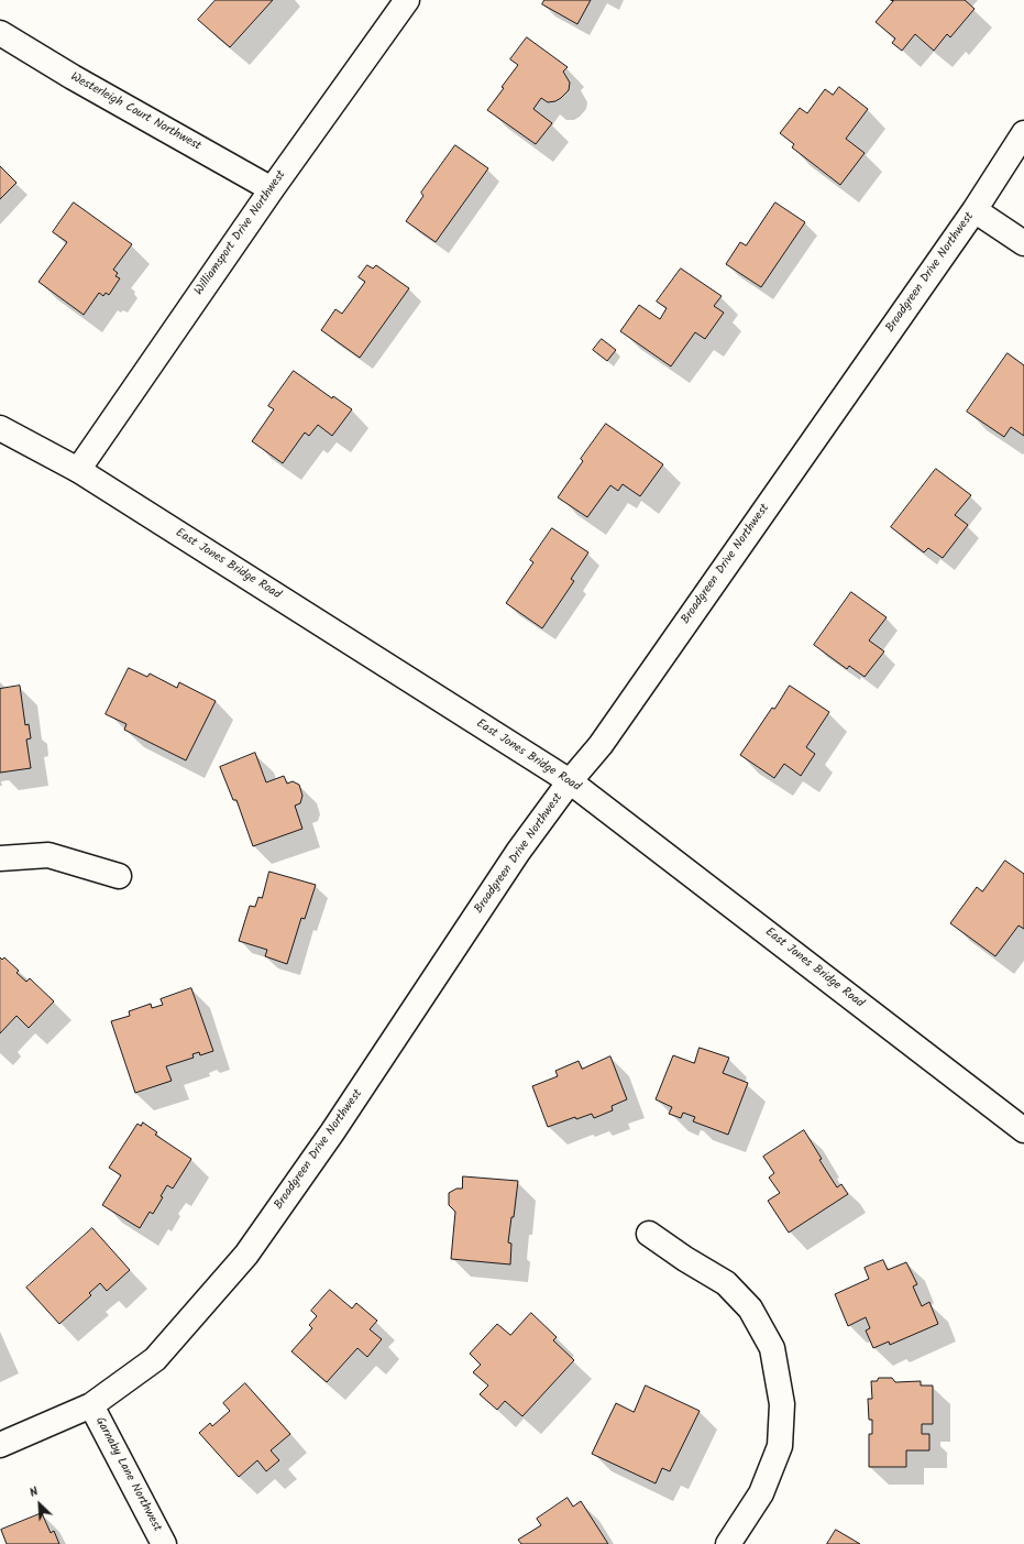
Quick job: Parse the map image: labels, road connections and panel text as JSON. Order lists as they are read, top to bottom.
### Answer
{
  "streets": {
    "street": [
      "Westerleigh Court Northwest",
      "Williamsport Drive Northwest",
      "Broadgreen Drive Northwest",
      "East Jones Bridge Road",
      "Garnaby Lane Northwest"
    ]
  },
  "crossings": [
    ["Westerleigh Court Northwest", "Williamsport Drive Northwest"],
    ["Williamsport Drive Northwest", "East Jones Bridge Road"],
    ["Broadgreen Drive Northwest", "East Jones Bridge Road"],
    ["Broadgreen Drive Northwest", "Garnaby Lane Northwest"]
  ],
  "north": "top left"
}
